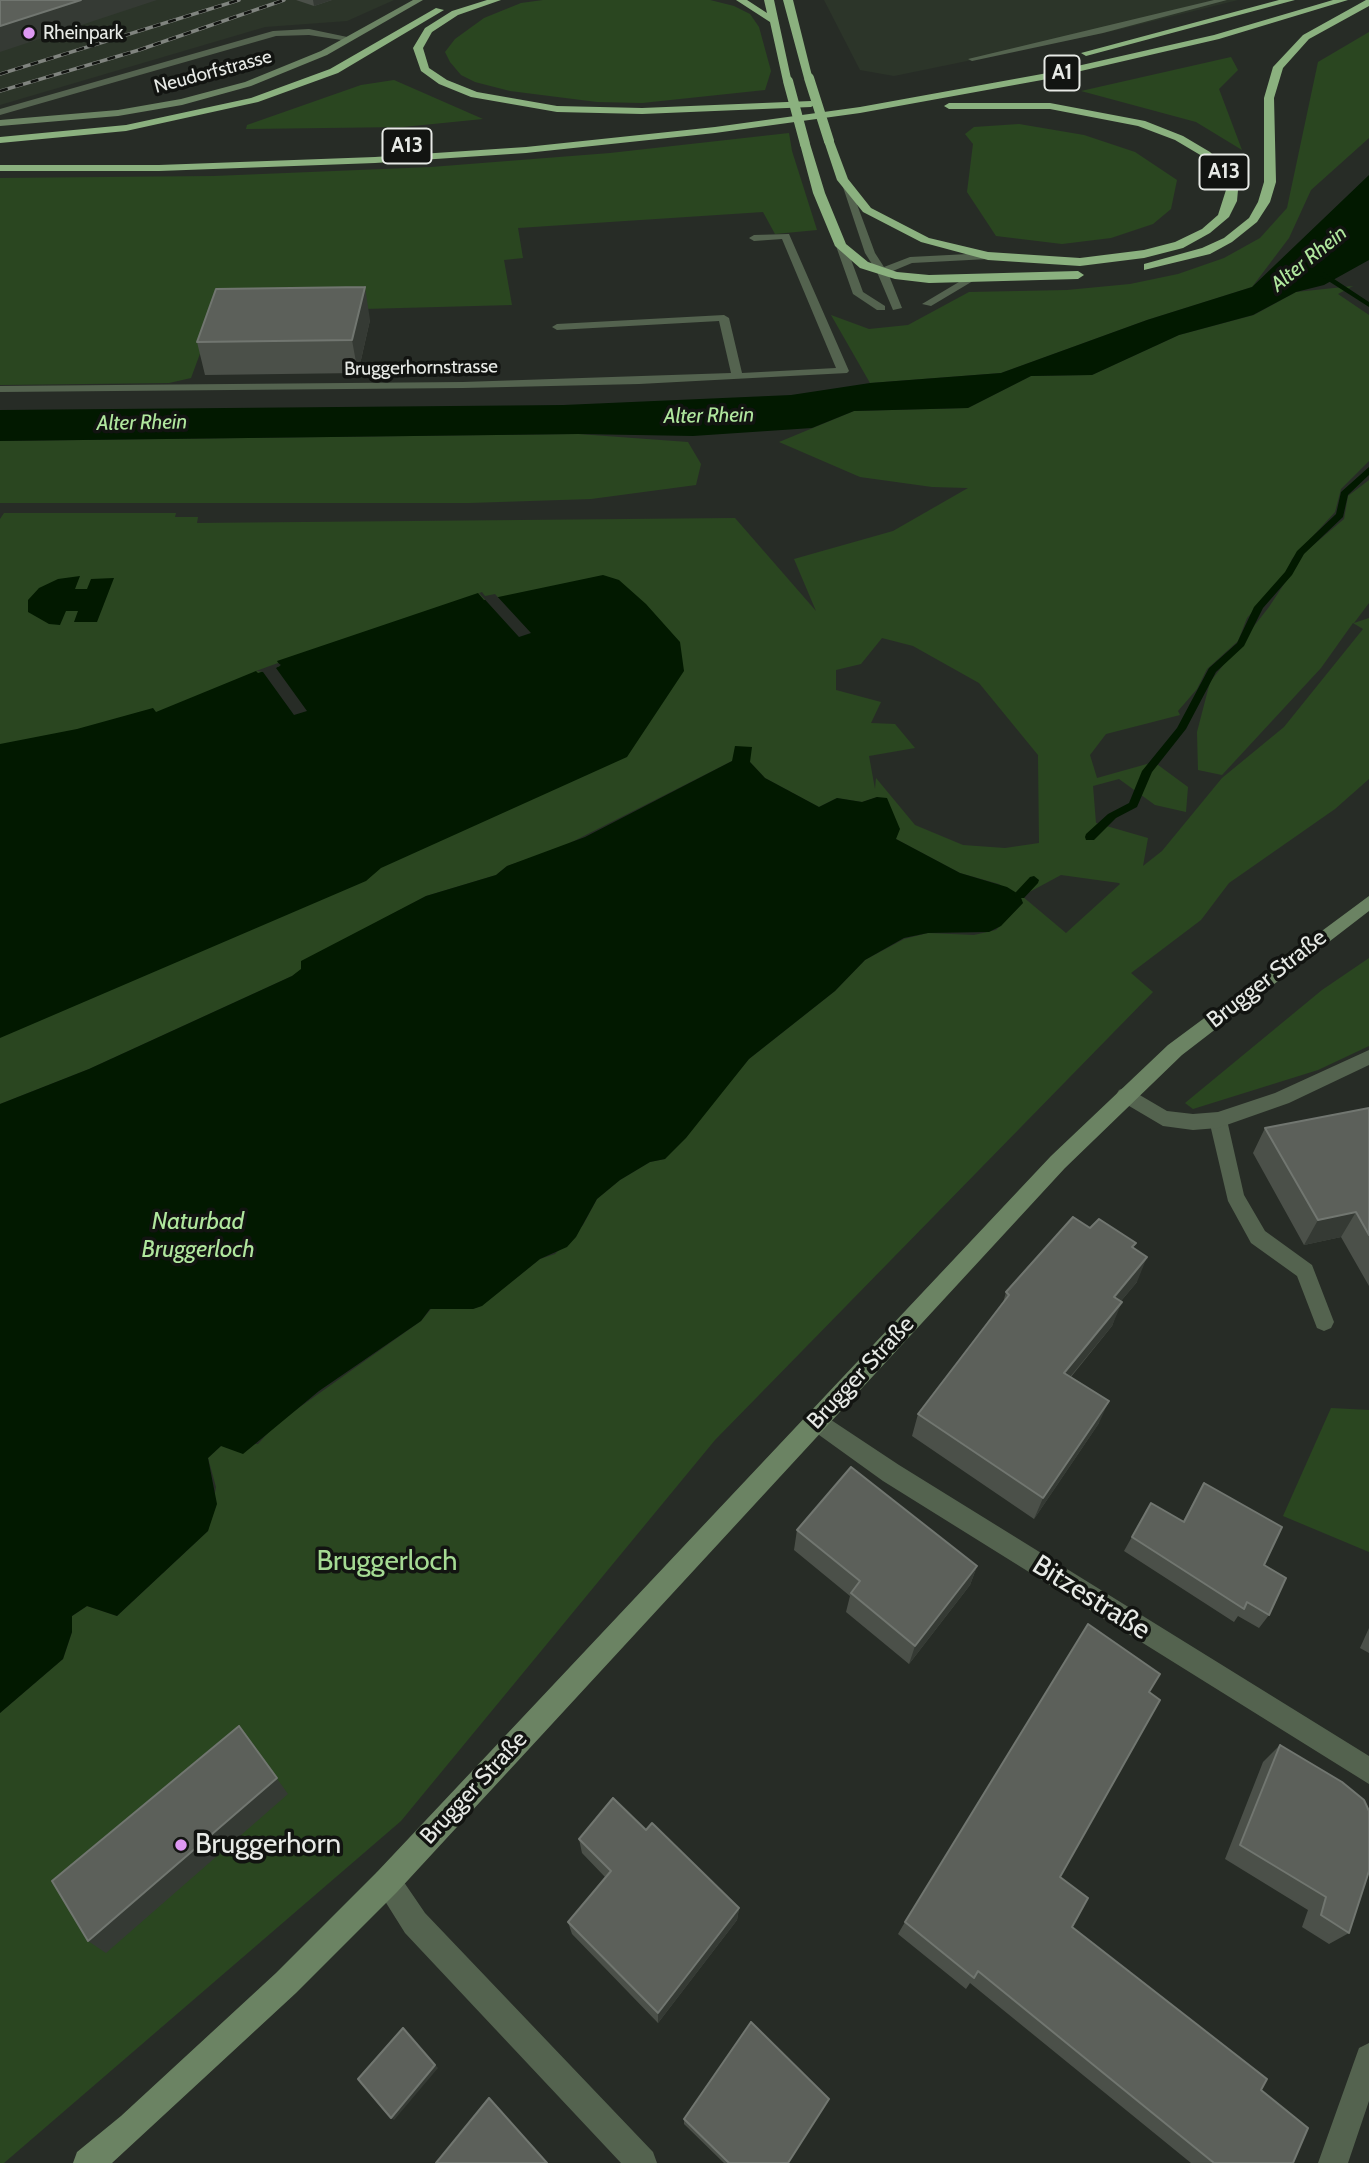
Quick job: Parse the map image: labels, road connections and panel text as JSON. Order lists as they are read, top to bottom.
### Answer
{
  "streets": {
    "highway": ["A1", "A13"],
    "main road": ["Neudorfstrasse", "Brugger Straße"],
    "street": ["Bitzestraße"],
    "lane": ["Bruggerhornstrasse"]
  },
  "crossings": [
    ["A1", "A13"],
    ["Brugger Straße", "Bitzestraße"]
  ],
  "water": ["Alter Rhein", "Naturbad Bruggerloch"],
  "parks": ["Bruggerloch"],
  "places": ["Rheinpark", "Bruggerhorn"]
}
